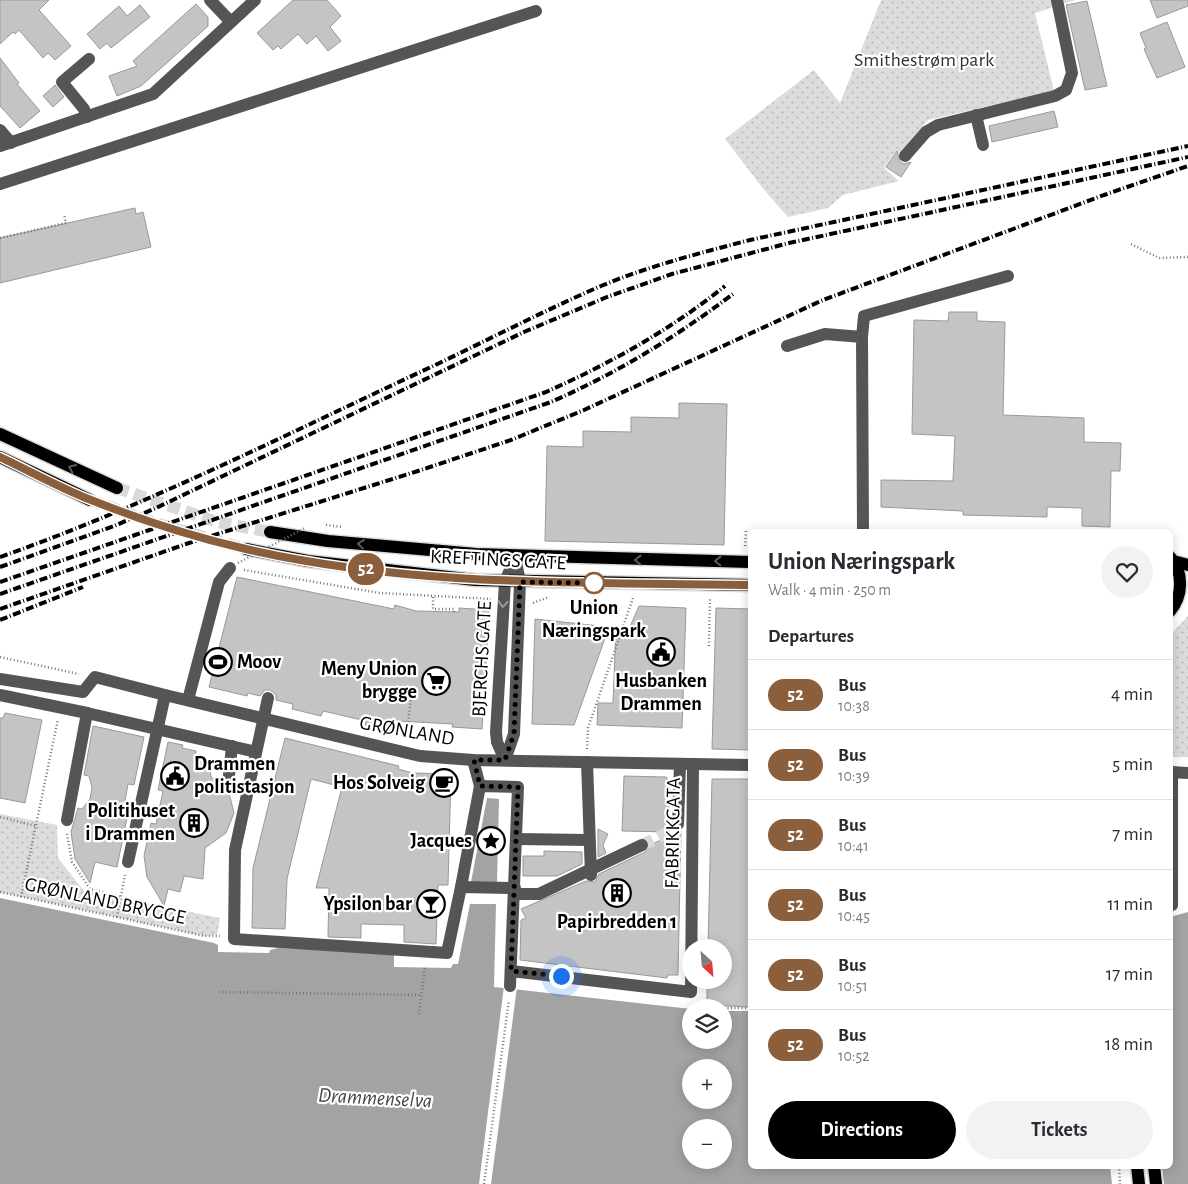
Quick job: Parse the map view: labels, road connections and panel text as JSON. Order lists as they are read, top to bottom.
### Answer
{
  "streets": {
    "main road": ["KREFTINGS GATE"],
    "street": ["BJERCHS GATE", "GRØNLAND", "FABRIKKGATA"],
    "path": ["GRØNLAND BRYGGE"]
  },
  "crossings": [
    ["KREFTINGS GATE", "BJERCHS GATE"],
    ["BJERCHS GATE", "GRØNLAND"],
    ["GRØNLAND", "FABRIKKGATA"]
  ],
  "water": ["Drammenselva"],
  "parks": ["Smithestrøm park"],
  "places": {
    "other": ["Union Næringspark"],
    "public building": ["Husbanken Drammen", "Drammen politistasjon"],
    "sports": ["Moov"],
    "supermarket": ["Meny Union brygge"],
    "cafe": ["Hos Solveig"],
    "building": ["Politihuset i Drammen", "Papirbredden 1"],
    "place": ["Jacques"],
    "bar": ["Ypsilon bar"]
  },
  "lines": ["bus line 52"],
  "north": "bottom right",
  "page": {
    "on_map": "52",
    "heading": [
      ["Union Næringspark", "Walk · 4 min · 250 m"],
      "Departures"
    ],
    "list": [
      {
        "mark": "52",
        "name": "Bus",
        "note": "10:38",
        "value": "4 min"
      },
      {
        "mark": "52",
        "name": "Bus",
        "note": "10:39",
        "value": "5 min"
      },
      {
        "mark": "52",
        "name": "Bus",
        "note": "10:41",
        "value": "7 min"
      },
      {
        "mark": "52",
        "name": "Bus",
        "note": "10:45",
        "value": "11 min"
      },
      {
        "mark": "52",
        "name": "Bus",
        "note": "10:51",
        "value": "17 min"
      },
      {
        "mark": "52",
        "name": "Bus",
        "note": "10:52",
        "value": "18 min"
      }
    ],
    "map_buttons": ["+", "−"],
    "buttons": ["Directions", "Tickets"]
  }
}
